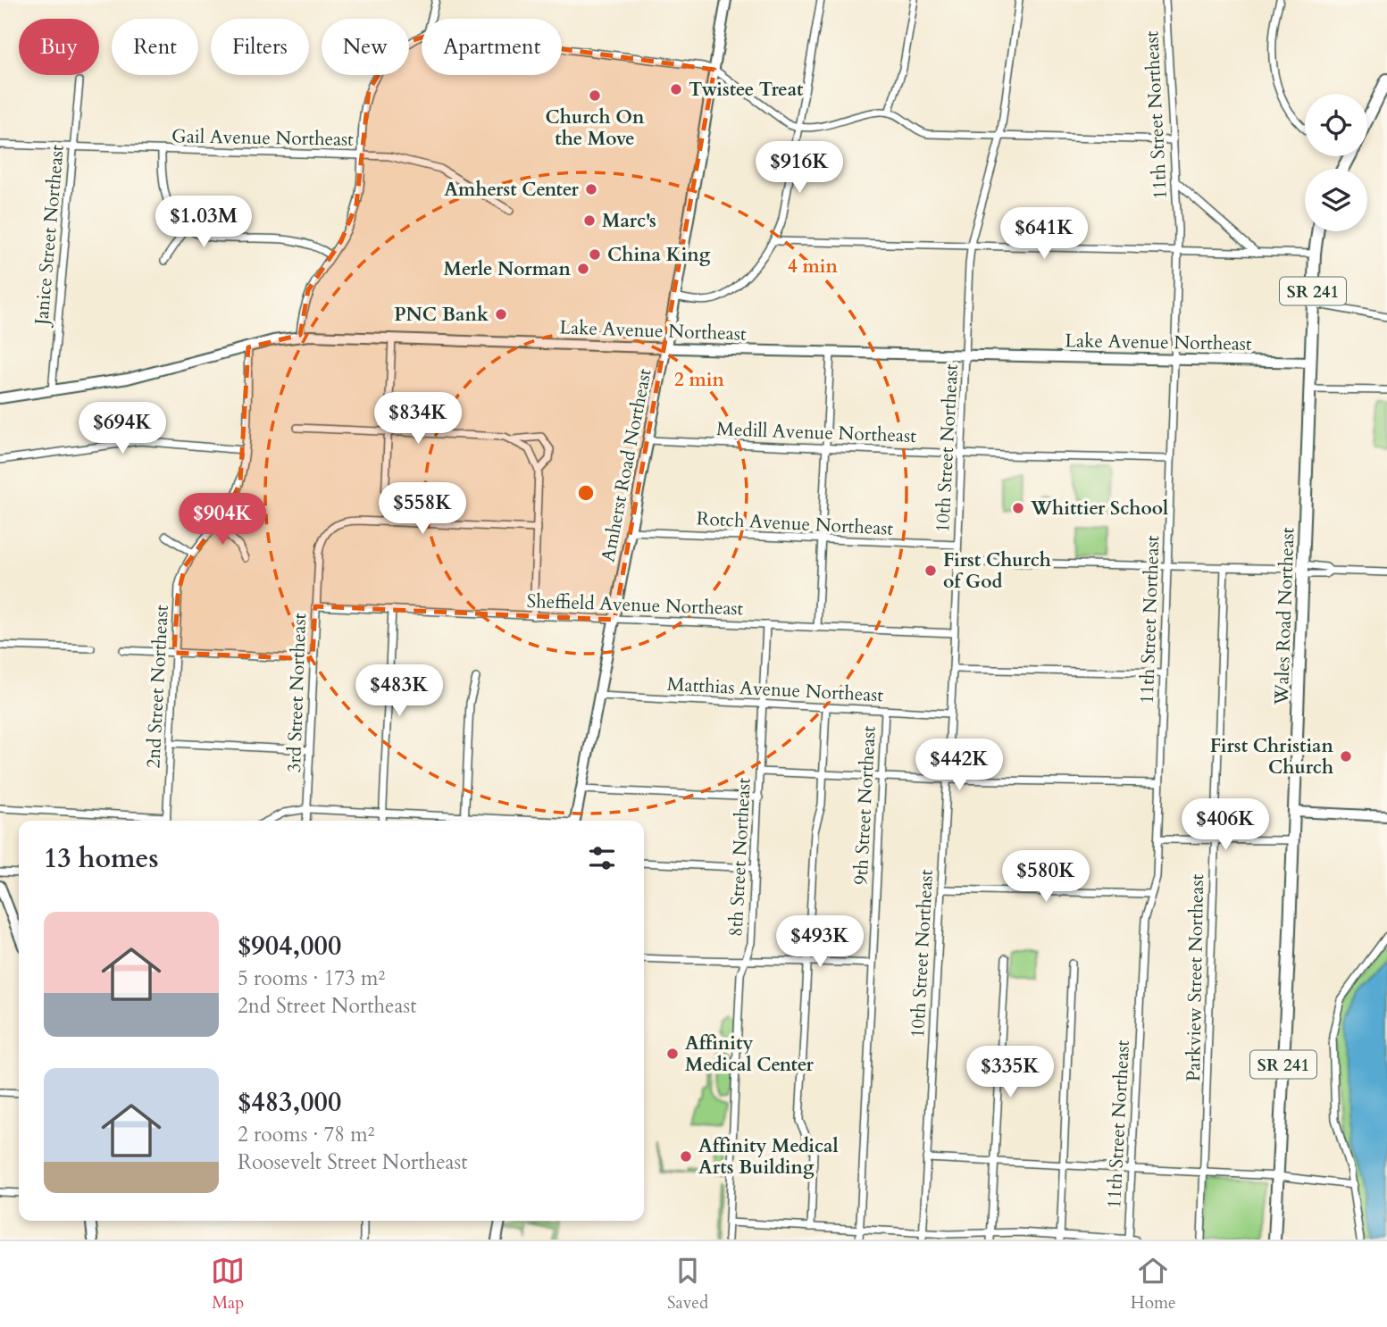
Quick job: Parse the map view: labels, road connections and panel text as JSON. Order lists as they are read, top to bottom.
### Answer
{
  "streets": {
    "main road": ["SR 241", "Wales Road Northeast"],
    "street": [
      "11th Street Northeast",
      "Gail Avenue Northeast",
      "Janice Street Northeast",
      "Lake Avenue Northeast",
      "Medill Avenue Northeast",
      "10th Street Northeast",
      "Amherst Road Northeast",
      "Rotch Avenue Northeast",
      "Sheffield Avenue Northeast",
      "2nd Street Northeast",
      "Matthias Avenue Northeast",
      "3rd Street Northeast",
      "9th Street Northeast",
      "8th Street Northeast",
      "Parkview Street Northeast"
    ]
  },
  "crossings": [
    ["11th Street Northeast", "Lake Avenue Northeast"],
    ["11th Street Northeast", "Medill Avenue Northeast"],
    ["Gail Avenue Northeast", "Janice Street Northeast"],
    ["Janice Street Northeast", "Lake Avenue Northeast"],
    ["Lake Avenue Northeast", "10th Street Northeast"],
    ["Lake Avenue Northeast", "Amherst Road Northeast"],
    ["Lake Avenue Northeast", "Wales Road Northeast"],
    ["Lake Avenue Northeast", "2nd Street Northeast"],
    ["Medill Avenue Northeast", "10th Street Northeast"],
    ["Medill Avenue Northeast", "Amherst Road Northeast"],
    ["10th Street Northeast", "Rotch Avenue Northeast"],
    ["10th Street Northeast", "Sheffield Avenue Northeast"],
    ["10th Street Northeast", "Matthias Avenue Northeast"],
    ["Amherst Road Northeast", "Rotch Avenue Northeast"],
    ["Amherst Road Northeast", "Sheffield Avenue Northeast"],
    ["Amherst Road Northeast", "Matthias Avenue Northeast"],
    ["Sheffield Avenue Northeast", "3rd Street Northeast"],
    ["Sheffield Avenue Northeast", "8th Street Northeast"],
    ["Matthias Avenue Northeast", "9th Street Northeast"],
    ["Matthias Avenue Northeast", "8th Street Northeast"]
  ],
  "places": [
    "Twistee Treat",
    "Church On the Move",
    "Amherst Center",
    "Marc's",
    "China King",
    "Merle Norman",
    "PNC Bank",
    "Whittier School",
    "First Church of God",
    "First Christian Church",
    "Affinity Medical Center",
    "Affinity Medical Arts Building"
  ],
  "page": {
    "chip": [
      "Buy",
      "Rent",
      "Filters",
      "New",
      "Apartment"
    ],
    "price": [
      "$916K",
      "$1.03M",
      "$641K",
      "$834K",
      "$694K",
      "$558K",
      "$904K",
      "$483K",
      "$442K",
      "$406K",
      "$580K",
      "$493K",
      "$335K"
    ],
    "heading": "13 homes",
    "list": [
      {
        "name": "$904,000",
        "note": "5 rooms · 173 m² · 2nd Street Northeast"
      },
      {
        "name": "$483,000",
        "note": "2 rooms · 78 m² · Roosevelt Street Northeast"
      }
    ],
    "tabs": ["Map", "Saved", "Home"]
  },
  "rings": ["4 min", "2 min"]
}
